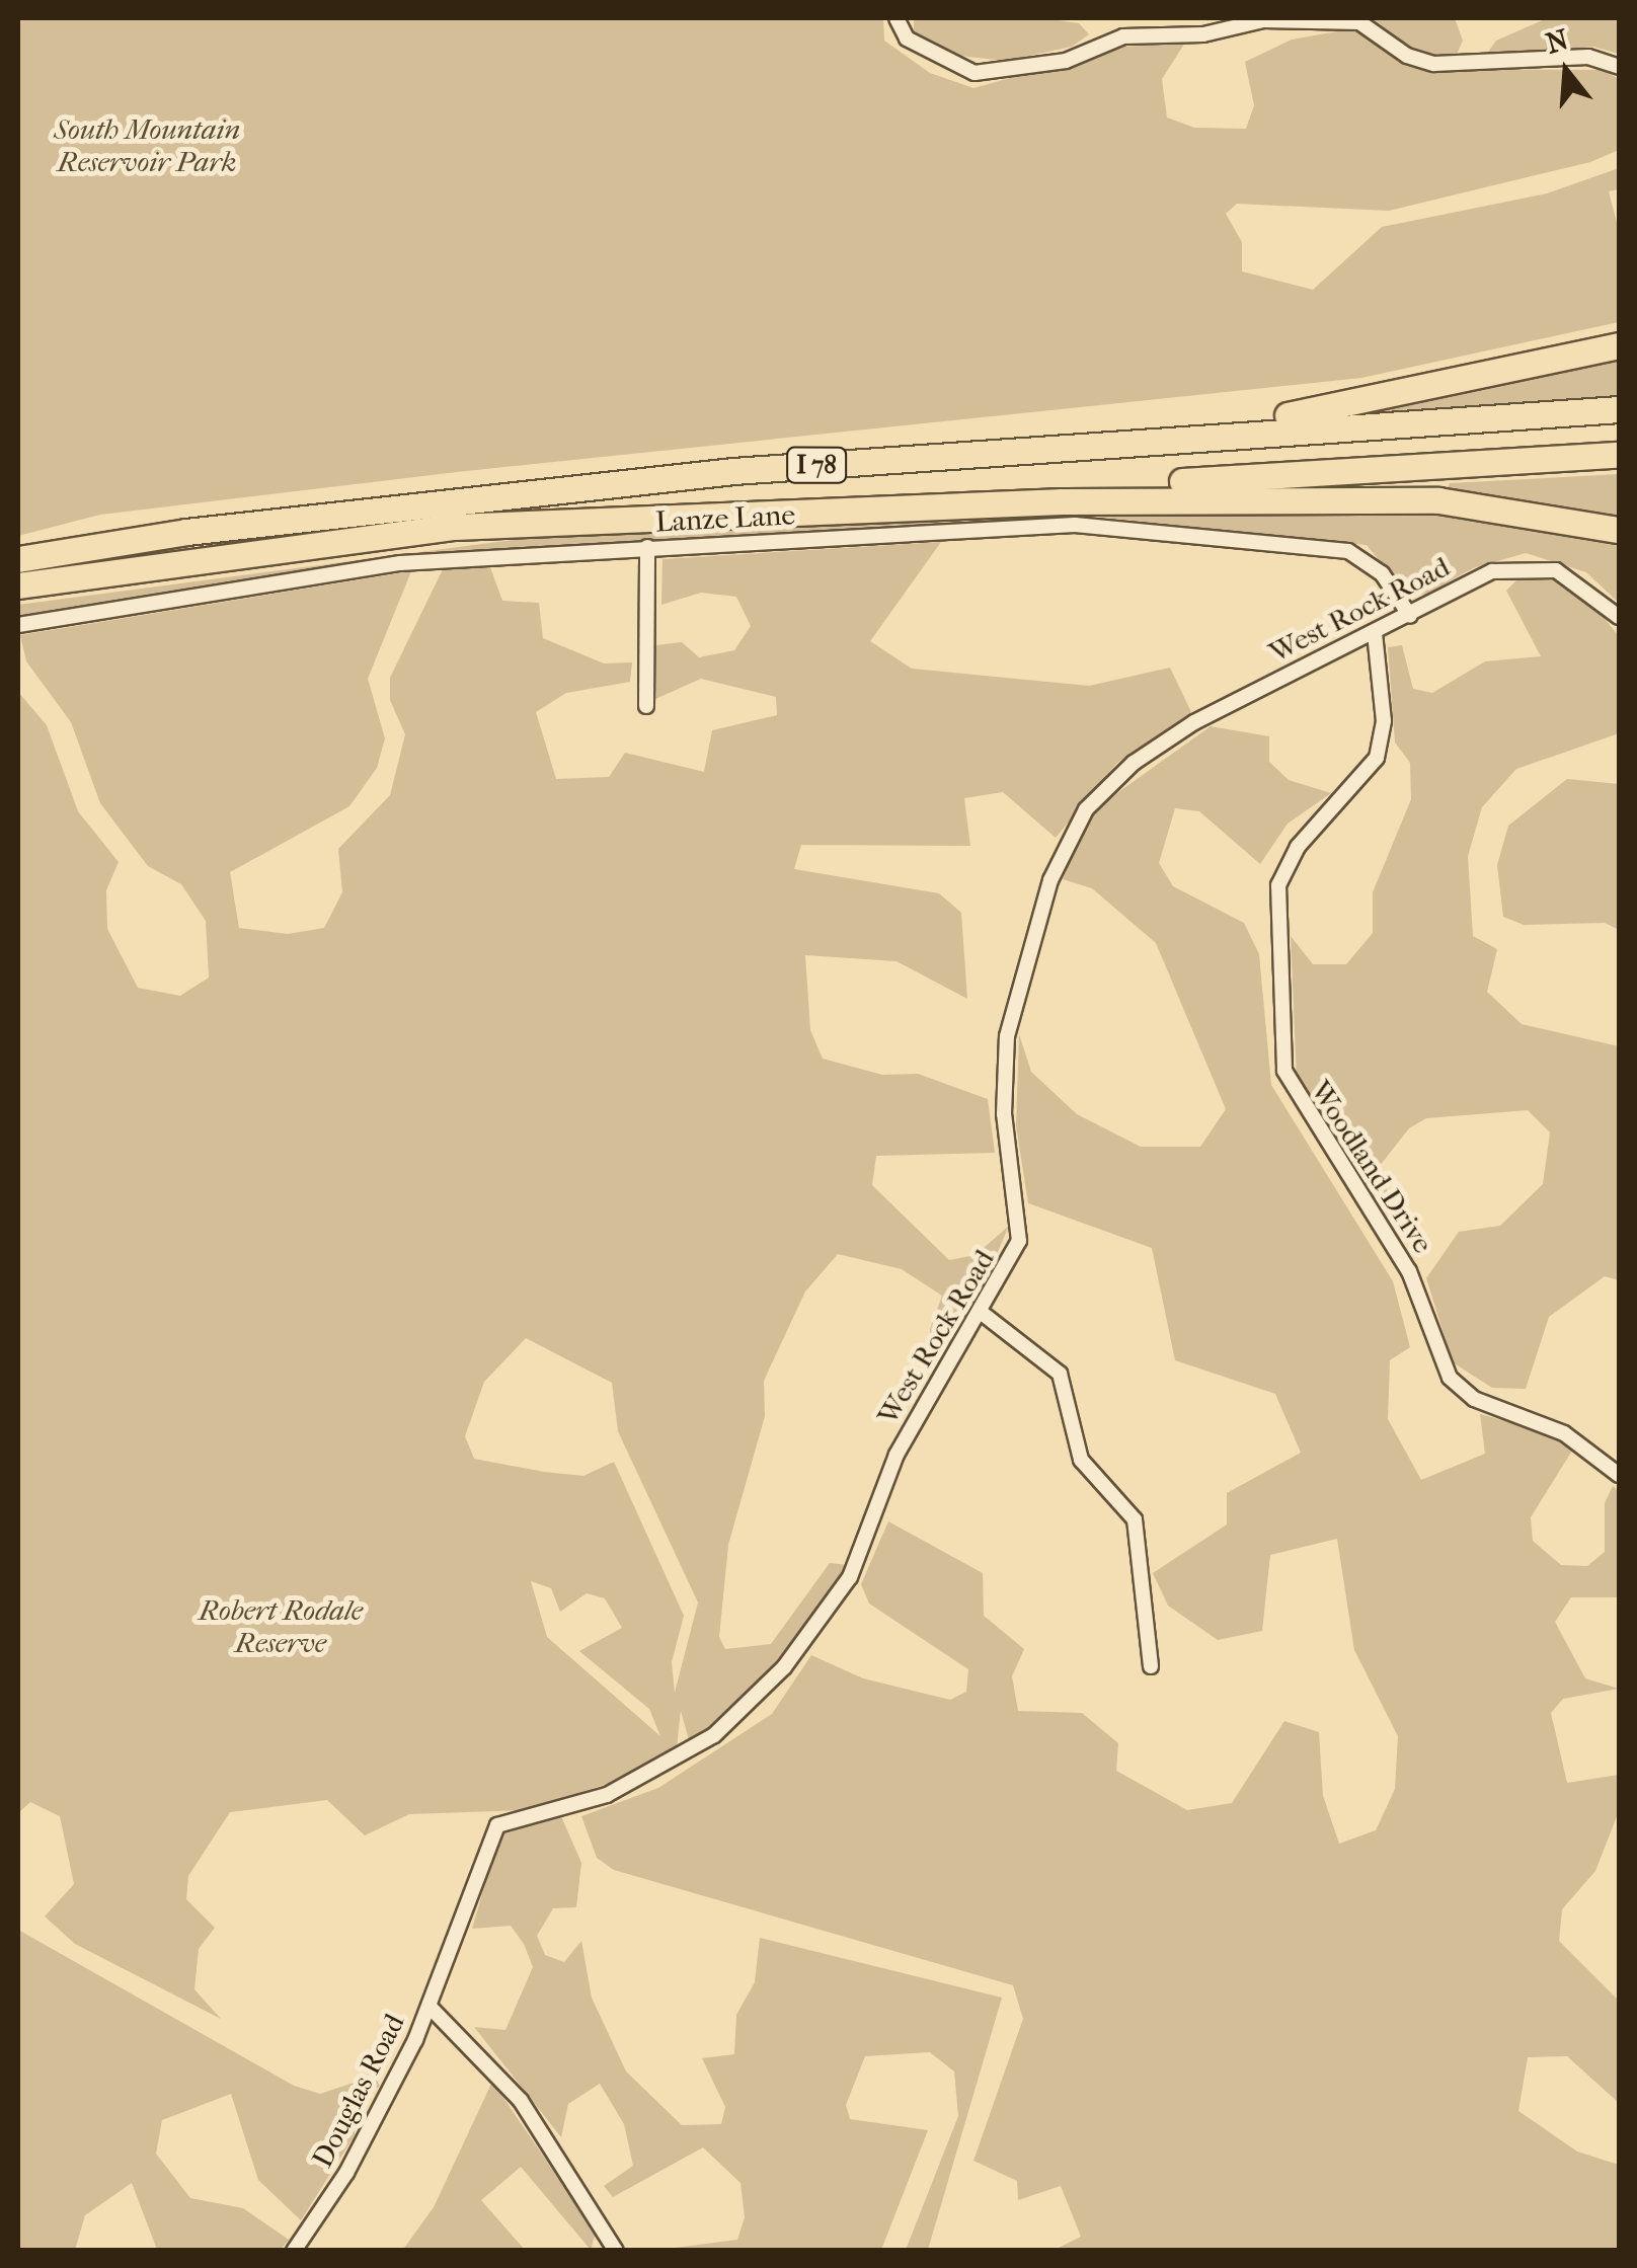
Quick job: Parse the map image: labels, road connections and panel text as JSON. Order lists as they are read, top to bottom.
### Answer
{
  "streets": {
    "highway": ["I 78"],
    "street": [
      "Lanze Lane",
      "West Rock Road",
      "Woodland Drive",
      "Douglas Road"
    ]
  },
  "crossings": [
    ["Lanze Lane", "West Rock Road"],
    ["West Rock Road", "Woodland Drive"],
    ["West Rock Road", "Douglas Road"]
  ],
  "parks": ["South Mountain Reservoir Park", "Robert Rodale Reserve"],
  "north": "top"
}
